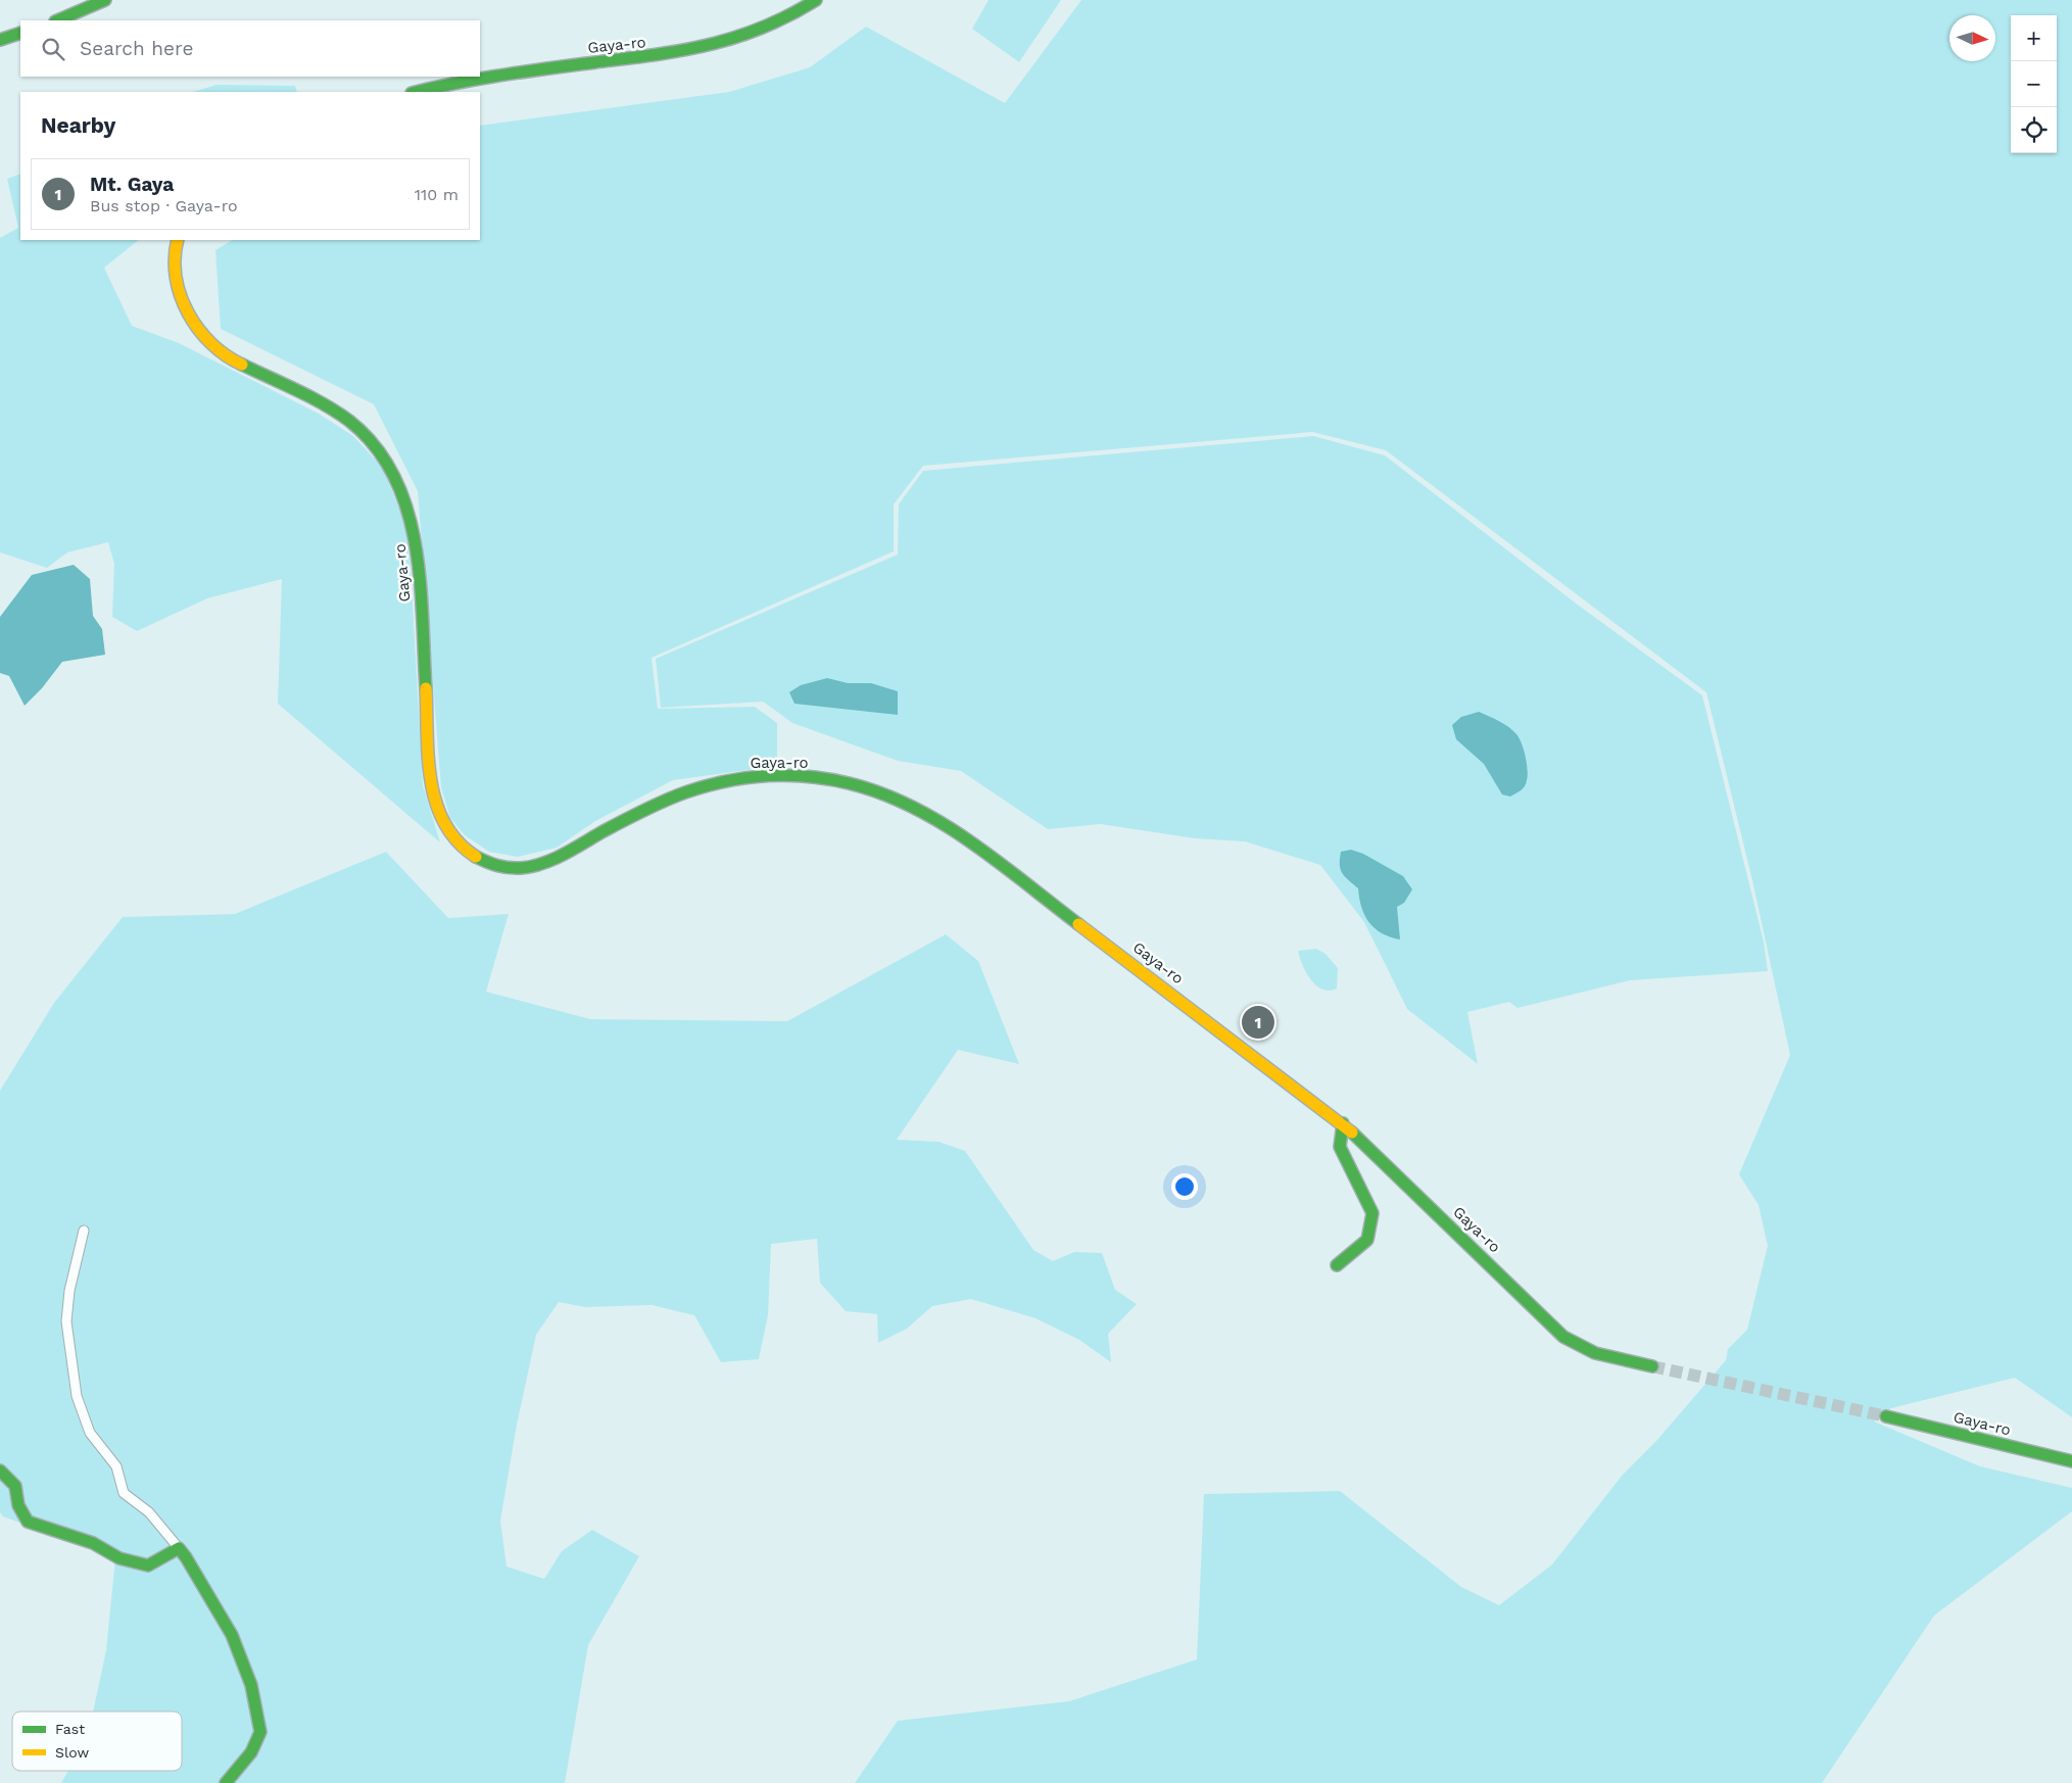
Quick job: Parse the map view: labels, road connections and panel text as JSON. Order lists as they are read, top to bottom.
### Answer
{
  "streets": {
    "street": ["Gaya-ro"]
  },
  "legend": ["Fast", "Slow"],
  "north": "right",
  "page": {
    "map_buttons": ["+", "−"],
    "search": "Search here",
    "heading": "Nearby",
    "list": [
      {
        "mark": "1",
        "name": "Mt. Gaya",
        "note": "Bus stop · Gaya-ro",
        "value": "110 m"
      }
    ],
    "pins": "1"
  }
}
